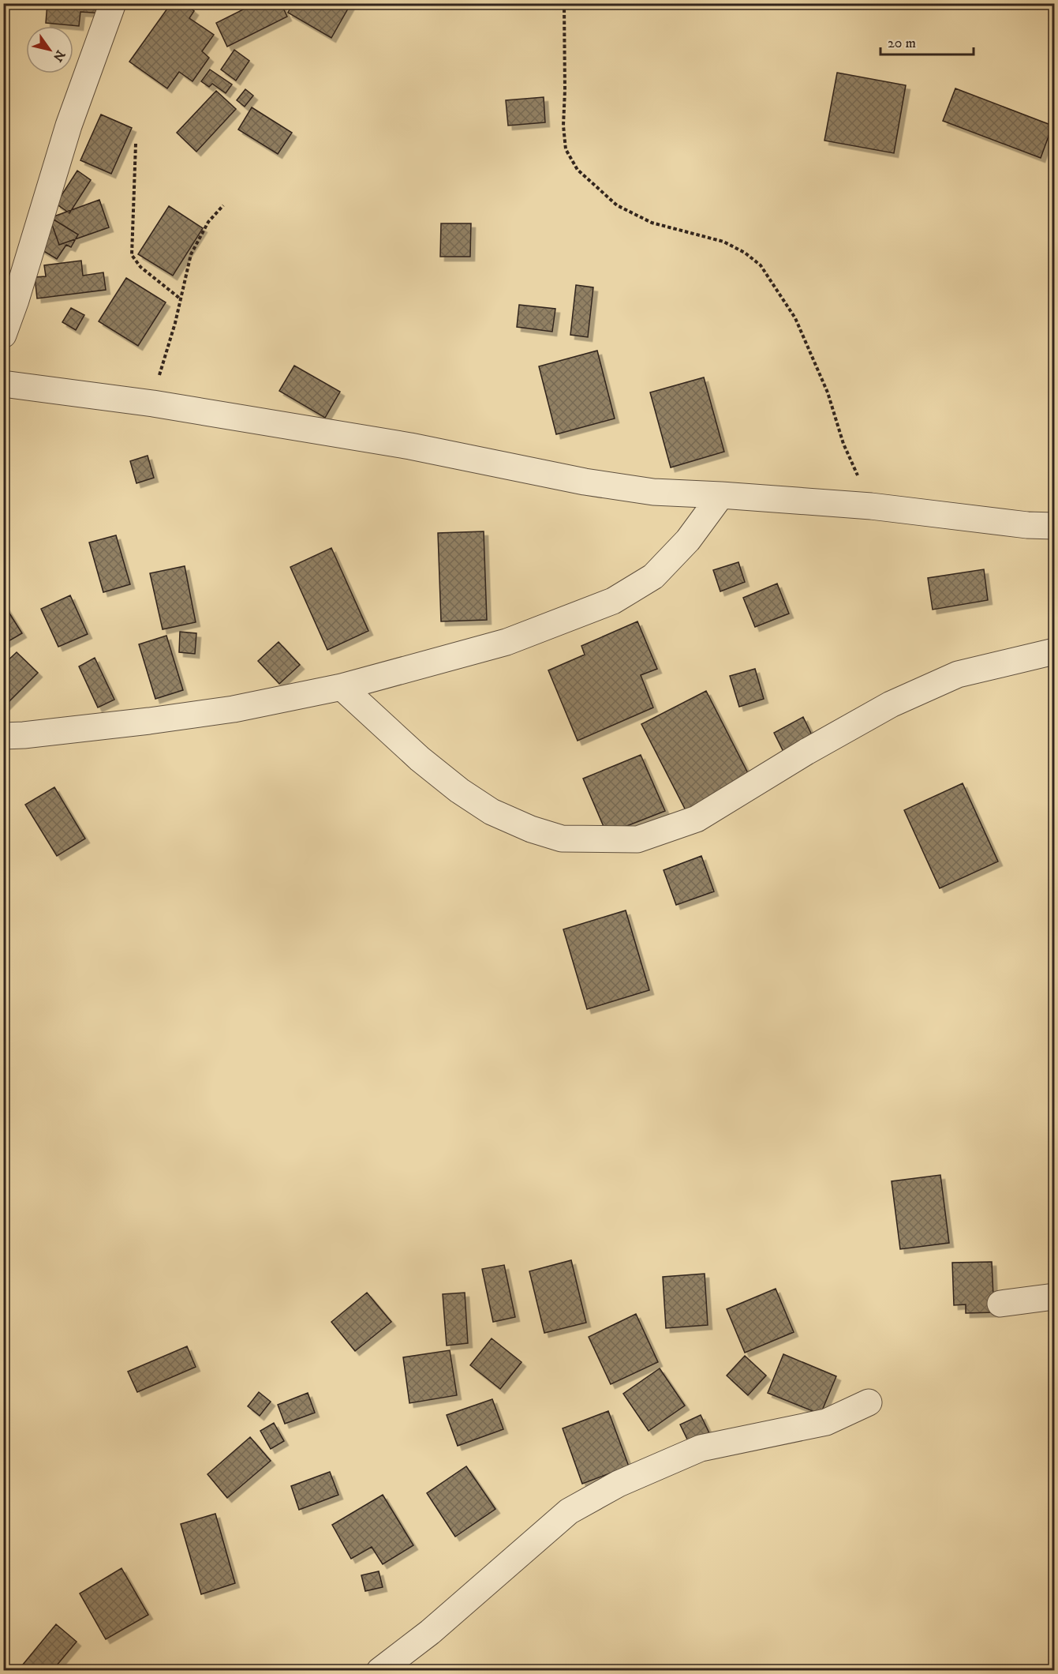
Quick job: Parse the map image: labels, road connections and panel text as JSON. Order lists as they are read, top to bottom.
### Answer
{
  "scale_bar": "20 m",
  "north": "bottom right"
}
